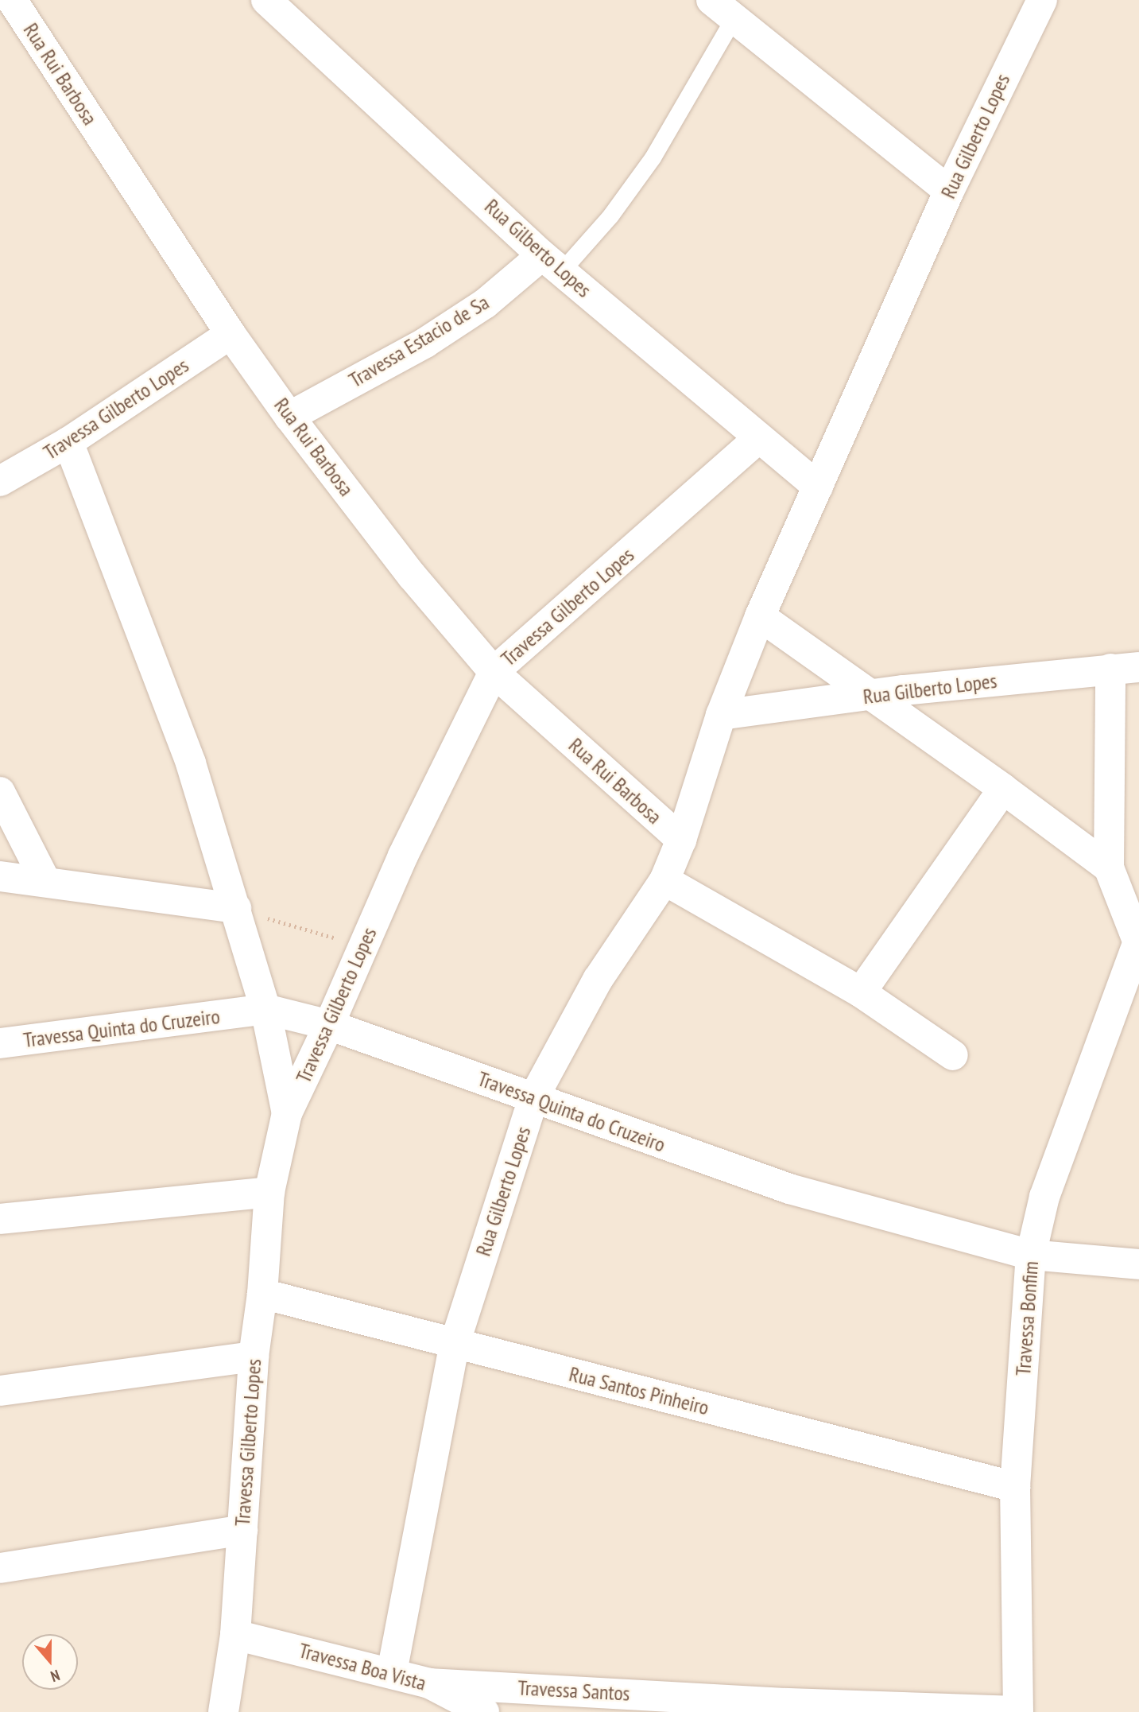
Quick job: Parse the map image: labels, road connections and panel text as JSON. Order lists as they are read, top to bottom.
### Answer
{
  "streets": {
    "street": [
      "Rua Rui Barbosa",
      "Rua Gilberto Lopes",
      "Travessa Estacio de Sa",
      "Travessa Gilberto Lopes",
      "Travessa Quinta do Cruzeiro",
      "Travessa Bonfim",
      "Rua Santos Pinheiro",
      "Travessa Boa Vista",
      "Travessa Santos"
    ]
  },
  "crossings": [
    ["Rua Rui Barbosa", "Rua Gilberto Lopes"],
    ["Rua Rui Barbosa", "Travessa Estacio de Sa"],
    ["Rua Rui Barbosa", "Travessa Gilberto Lopes"],
    ["Rua Gilberto Lopes", "Travessa Estacio de Sa"],
    ["Rua Gilberto Lopes", "Travessa Gilberto Lopes"],
    ["Rua Gilberto Lopes", "Travessa Quinta do Cruzeiro"],
    ["Rua Gilberto Lopes", "Rua Santos Pinheiro"],
    ["Rua Gilberto Lopes", "Travessa Boa Vista"],
    ["Travessa Gilberto Lopes", "Travessa Quinta do Cruzeiro"],
    ["Travessa Gilberto Lopes", "Rua Santos Pinheiro"],
    ["Travessa Gilberto Lopes", "Travessa Boa Vista"],
    ["Travessa Quinta do Cruzeiro", "Travessa Bonfim"],
    ["Travessa Bonfim", "Rua Santos Pinheiro"],
    ["Travessa Bonfim", "Travessa Santos"],
    ["Travessa Boa Vista", "Travessa Santos"]
  ],
  "north": "bottom"
}
